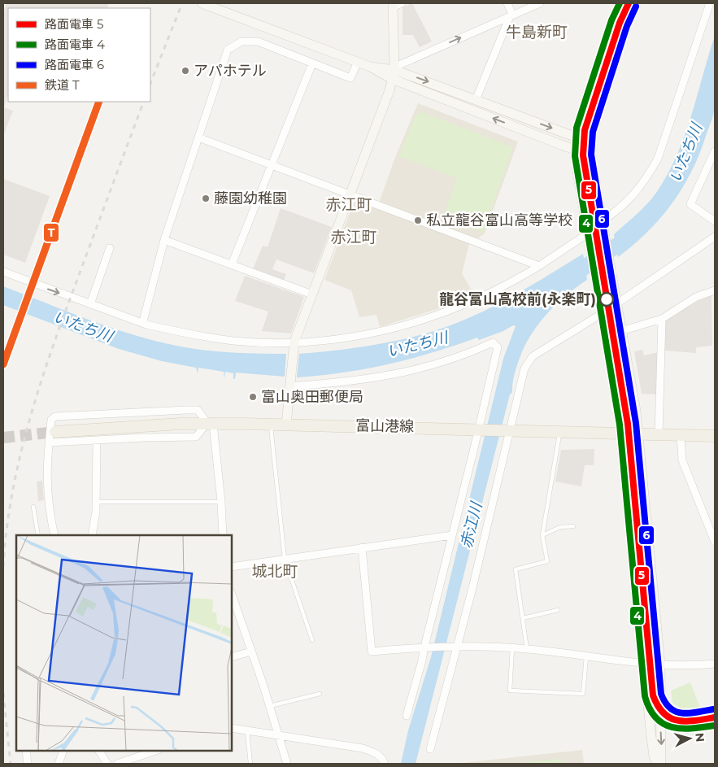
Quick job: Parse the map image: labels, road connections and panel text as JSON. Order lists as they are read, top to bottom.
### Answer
{
  "streets": {
    "main road": ["富山港線"]
  },
  "districts": [
    "牛島新町",
    "赤江町",
    "赤江町",
    "城北町"
  ],
  "water": ["いたち川", "赤江川"],
  "places": [
    "アパホテル",
    "藤園幼稚園",
    "私立龍谷富山高等学校",
    "龍谷富山高校前(永楽町)",
    "富山奥田郵便局"
  ],
  "lines": [
    "tram line 5",
    "tram line 4",
    "tram line 6",
    "rail line T"
  ],
  "legend": [
    "路面電車 5",
    "路面電車 4",
    "路面電車 6",
    "鉄道 T"
  ],
  "north": "right"
}
